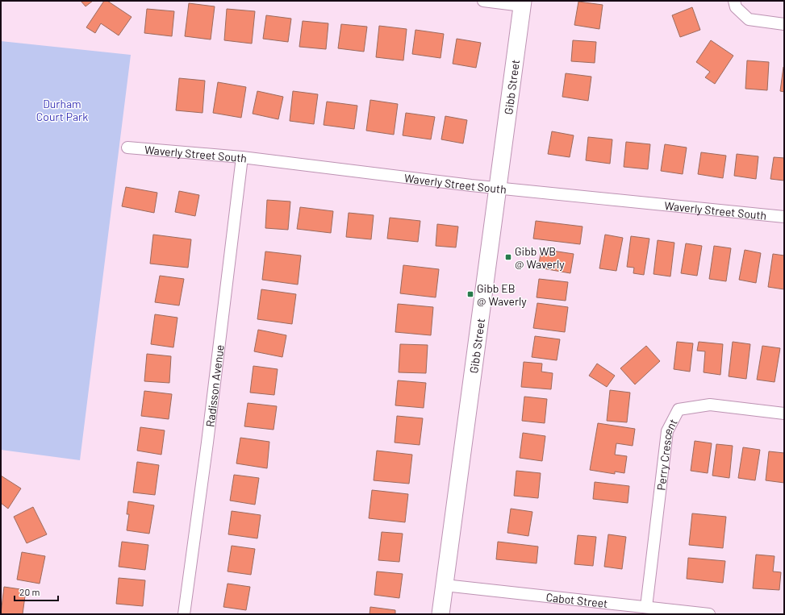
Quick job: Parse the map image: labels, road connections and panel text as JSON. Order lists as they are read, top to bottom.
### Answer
{
  "streets": {
    "main road": ["Gibb Street"],
    "street": [
      "Waverly Street South",
      "Radisson Avenue",
      "Perry Crescent",
      "Cabot Street"
    ]
  },
  "crossings": [
    ["Gibb Street", "Waverly Street South"],
    ["Gibb Street", "Cabot Street"],
    ["Waverly Street South", "Radisson Avenue"],
    ["Perry Crescent", "Cabot Street"]
  ],
  "parks": ["Durham Court Park"],
  "places": {
    "transit": ["Gibb WB @ Waverly", "Gibb EB @ Waverly"]
  },
  "scale_bar": "20 m"
}
